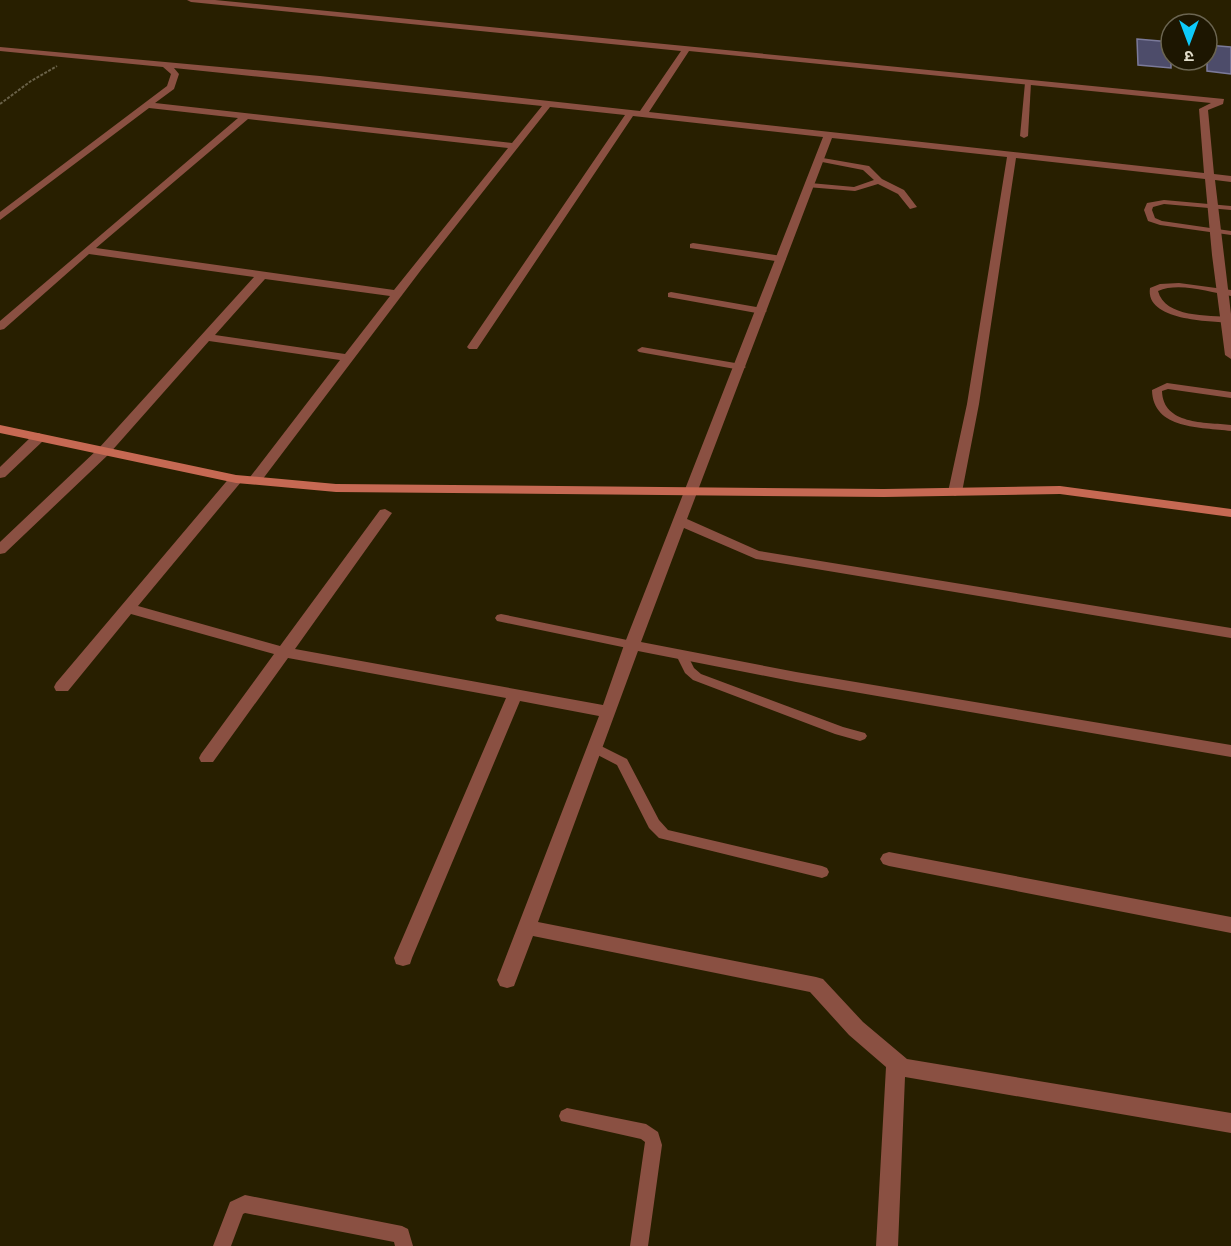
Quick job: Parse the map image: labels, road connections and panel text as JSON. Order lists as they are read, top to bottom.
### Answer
{
  "north": "bottom"
}
